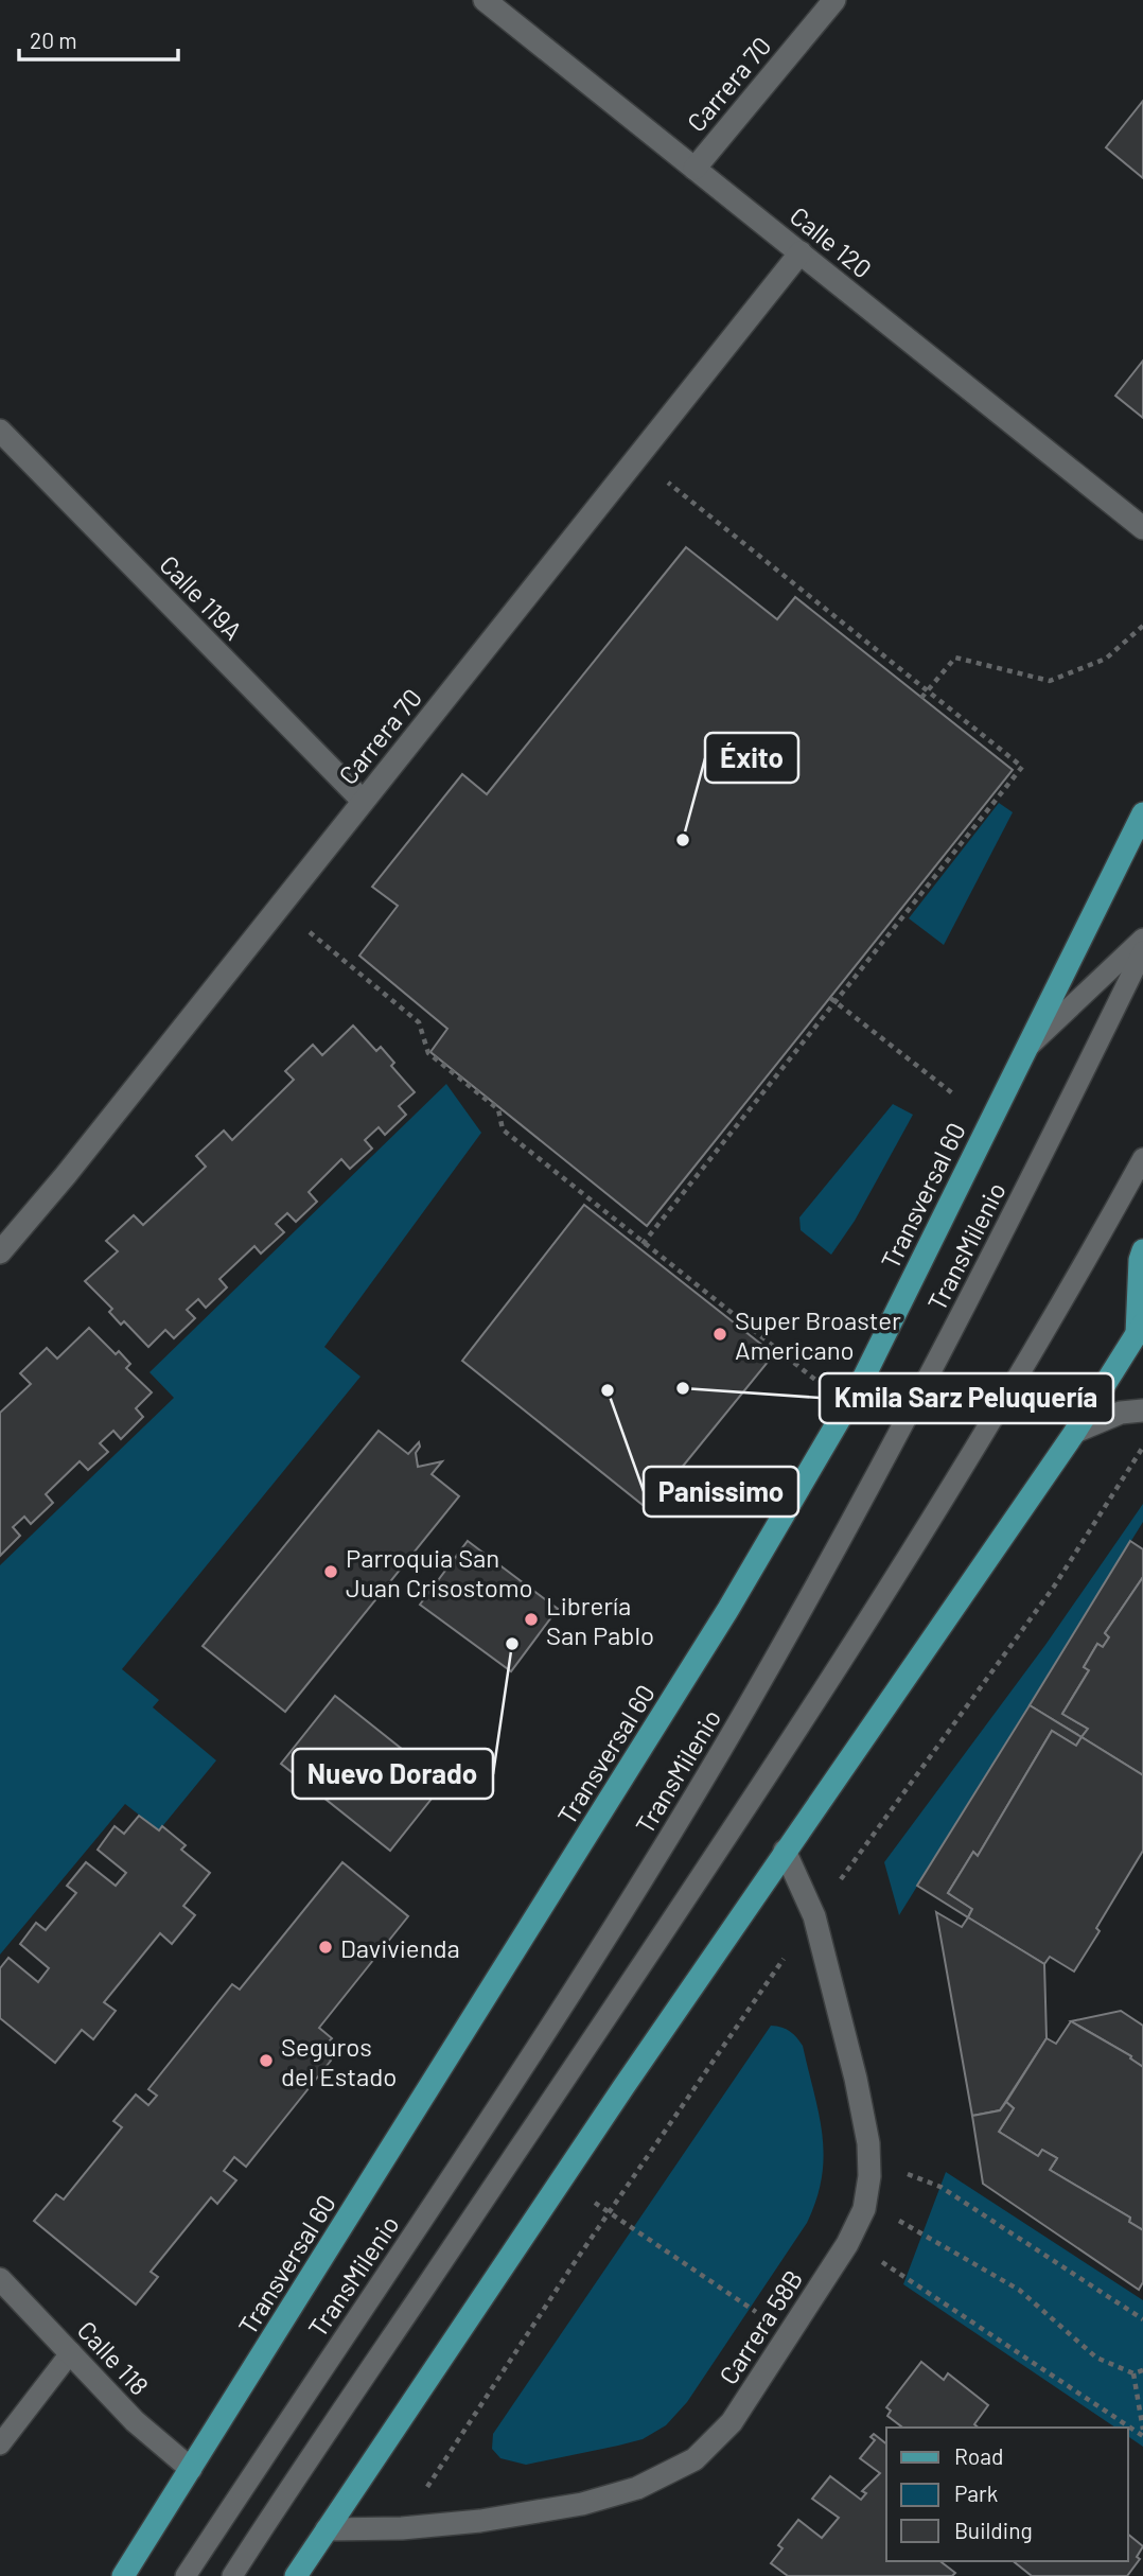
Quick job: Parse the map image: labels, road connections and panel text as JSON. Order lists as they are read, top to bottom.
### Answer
{
  "streets": {
    "main road": ["Transversal 60"],
    "street": [
      "Carrera 70",
      "Calle 120",
      "Calle 119A",
      "Carrera 58B",
      "Calle 118"
    ],
    "lane": ["TransMilenio"]
  },
  "crossings": [
    ["Carrera 70", "Calle 120"],
    ["Carrera 70", "Calle 119A"],
    ["Transversal 60", "Calle 118"]
  ],
  "places": [
    "Éxito",
    "Super Broaster Americano",
    "Kmila Sarz Peluquería",
    "Panissimo",
    "Parroquia San Juan Crisostomo",
    "Librería San Pablo",
    "Nuevo Dorado",
    "Davivienda",
    "Seguros del Estado"
  ],
  "legend": ["Road", "Park", "Building"],
  "scale_bar": "20 m"
}
